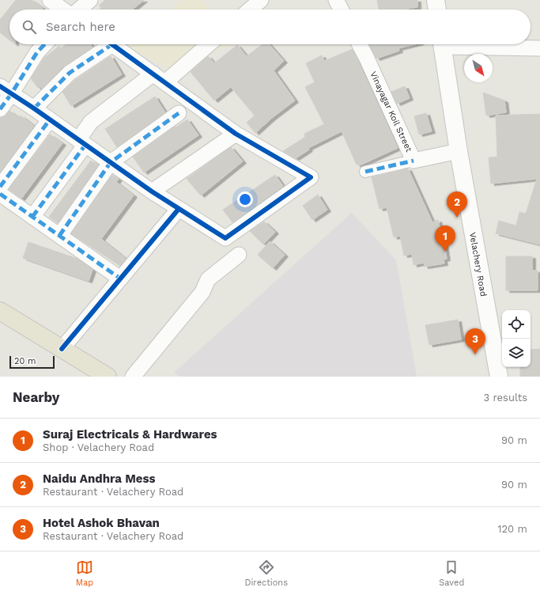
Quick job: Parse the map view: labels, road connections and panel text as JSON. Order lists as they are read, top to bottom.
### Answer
{
  "streets": {
    "main road": ["Velachery Road"],
    "street": ["Vinayagar Koil Street"]
  },
  "crossings": [
    ["Vinayagar Koil Street", "Velachery Road"]
  ],
  "scale_bar": "20 m",
  "north": "bottom right",
  "page": {
    "search": "Search here",
    "pins": ["2", "1", "3"],
    "scale": "20 m",
    "heading": ["Nearby", "3 results"],
    "list": [
      {
        "mark": "1",
        "name": "Suraj Electricals & Hardwares",
        "note": "Shop · Velachery Road",
        "value": "90 m"
      },
      {
        "mark": "2",
        "name": "Naidu Andhra Mess",
        "note": "Restaurant · Velachery Road",
        "value": "90 m"
      },
      {
        "mark": "3",
        "name": "Hotel Ashok Bhavan",
        "note": "Restaurant · Velachery Road",
        "value": "120 m"
      }
    ],
    "nav": ["Map", "Directions", "Saved"]
  }
}
